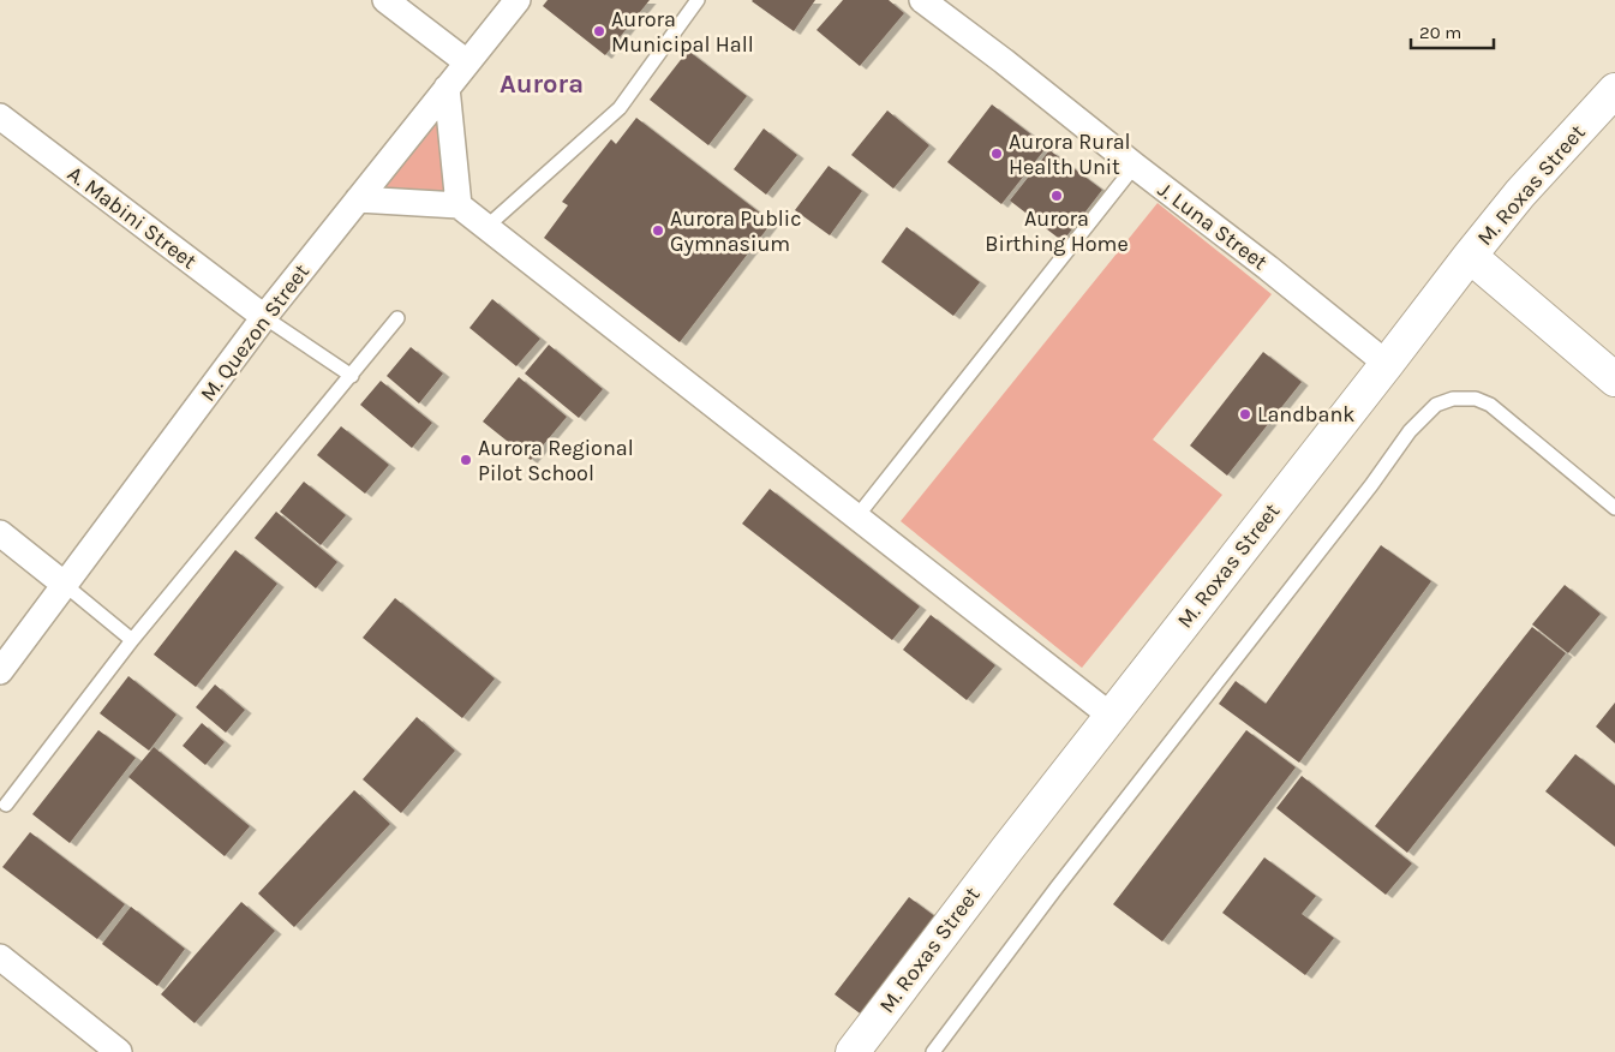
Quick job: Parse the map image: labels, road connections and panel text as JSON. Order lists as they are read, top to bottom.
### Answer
{
  "streets": {
    "street": [
      "M. Roxas Street",
      "A. Mabini Street",
      "J. Luna Street",
      "M. Quezon Street"
    ]
  },
  "crossings": [
    ["M. Roxas Street", "J. Luna Street"],
    ["A. Mabini Street", "M. Quezon Street"]
  ],
  "districts": ["Aurora"],
  "places": [
    "Aurora Municipal Hall",
    "Aurora Rural Health Unit",
    "Aurora Birthing Home",
    "Aurora Public Gymnasium",
    "Landbank",
    "Aurora Regional Pilot School"
  ],
  "scale_bar": "20 m"
}
